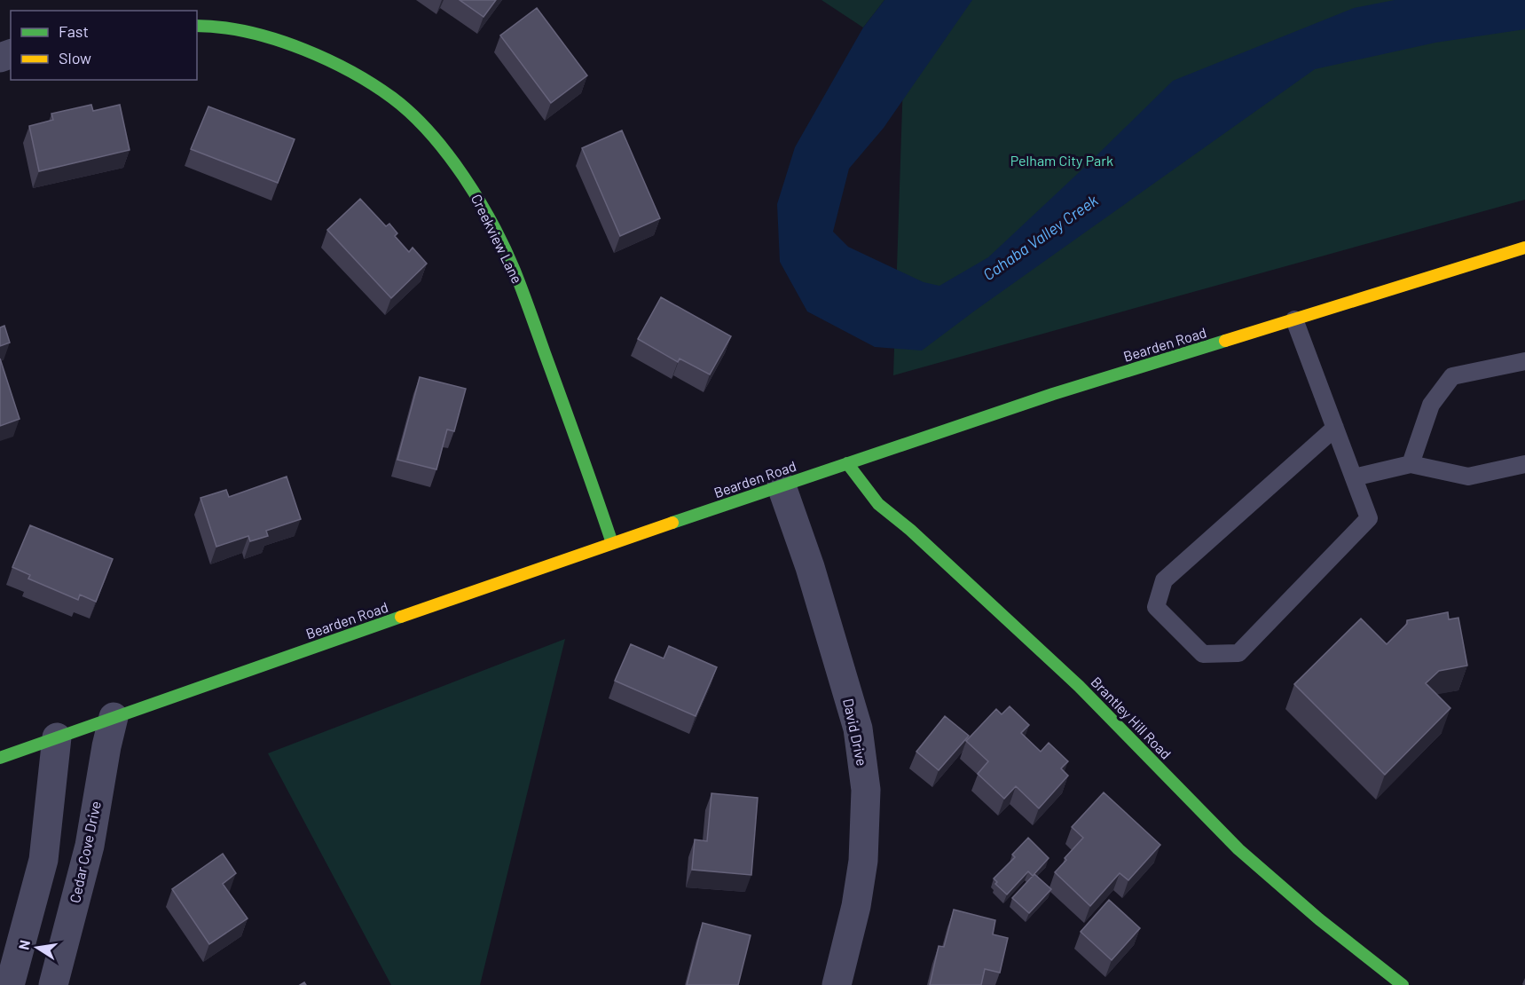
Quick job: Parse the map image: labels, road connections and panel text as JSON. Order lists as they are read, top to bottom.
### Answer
{
  "streets": {
    "street": [
      "Creekview Lane",
      "Bearden Road",
      "Brantley Hill Road",
      "David Drive",
      "Cedar Cove Drive"
    ]
  },
  "crossings": [
    ["Creekview Lane", "Bearden Road"],
    ["Bearden Road", "Brantley Hill Road"],
    ["Bearden Road", "David Drive"],
    ["Bearden Road", "Cedar Cove Drive"]
  ],
  "water": ["Cahaba Valley Creek"],
  "parks": ["Pelham City Park"],
  "legend": ["Fast", "Slow"],
  "north": "left"
}
